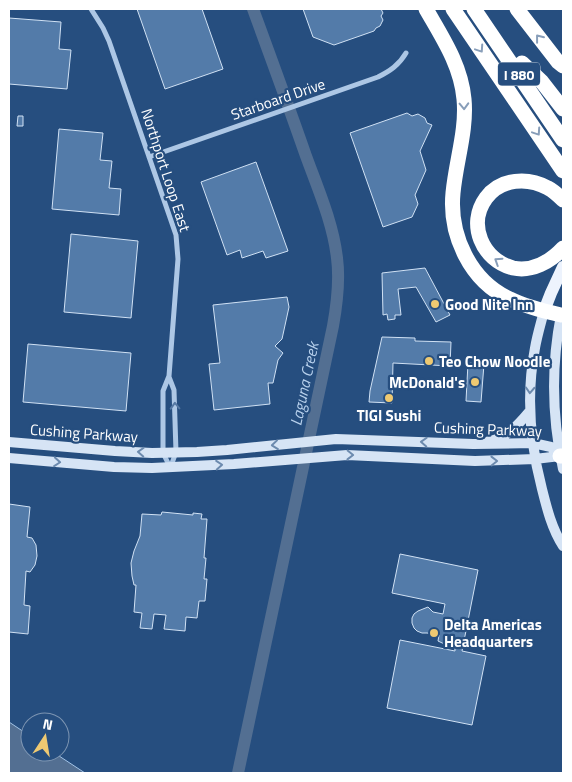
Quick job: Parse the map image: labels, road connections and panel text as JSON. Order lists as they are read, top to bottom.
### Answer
{
  "streets": {
    "highway": ["I 880"],
    "main road": ["Cushing Parkway"],
    "street": ["Starboard Drive", "Northport Loop East"]
  },
  "crossings": [
    ["Starboard Drive", "Northport Loop East"],
    ["Northport Loop East", "Cushing Parkway"]
  ],
  "water": ["Laguna Creek"],
  "places": [
    "Good Nite Inn",
    "Teo Chow Noodle",
    "McDonald's",
    "TIGI Sushi",
    "Delta Americas Headquarters"
  ],
  "north": "top"
}
